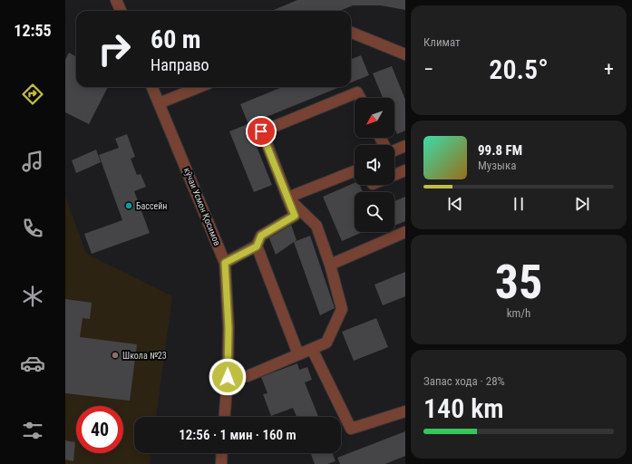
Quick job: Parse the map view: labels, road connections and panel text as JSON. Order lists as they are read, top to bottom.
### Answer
{
  "streets": {
    "street": ["кӯчаи Усмон Қосимов"]
  },
  "places": ["Бассейн", "Школа №23"],
  "north": "bottom left",
  "page": {
    "tabs": "12:55",
    "tile": [
      "Климат",
      ["35", "km/h"],
      ["Запас хода · 28%", "140 km"]
    ],
    "turn": ["60 m", "Направо"],
    "heat": ["−", "20.5°", "+"],
    "song": ["99.8 FM", "Музыка"],
    "limit": "40",
    "trip": "12:56 · 1 мин · 160 m"
  }
}
